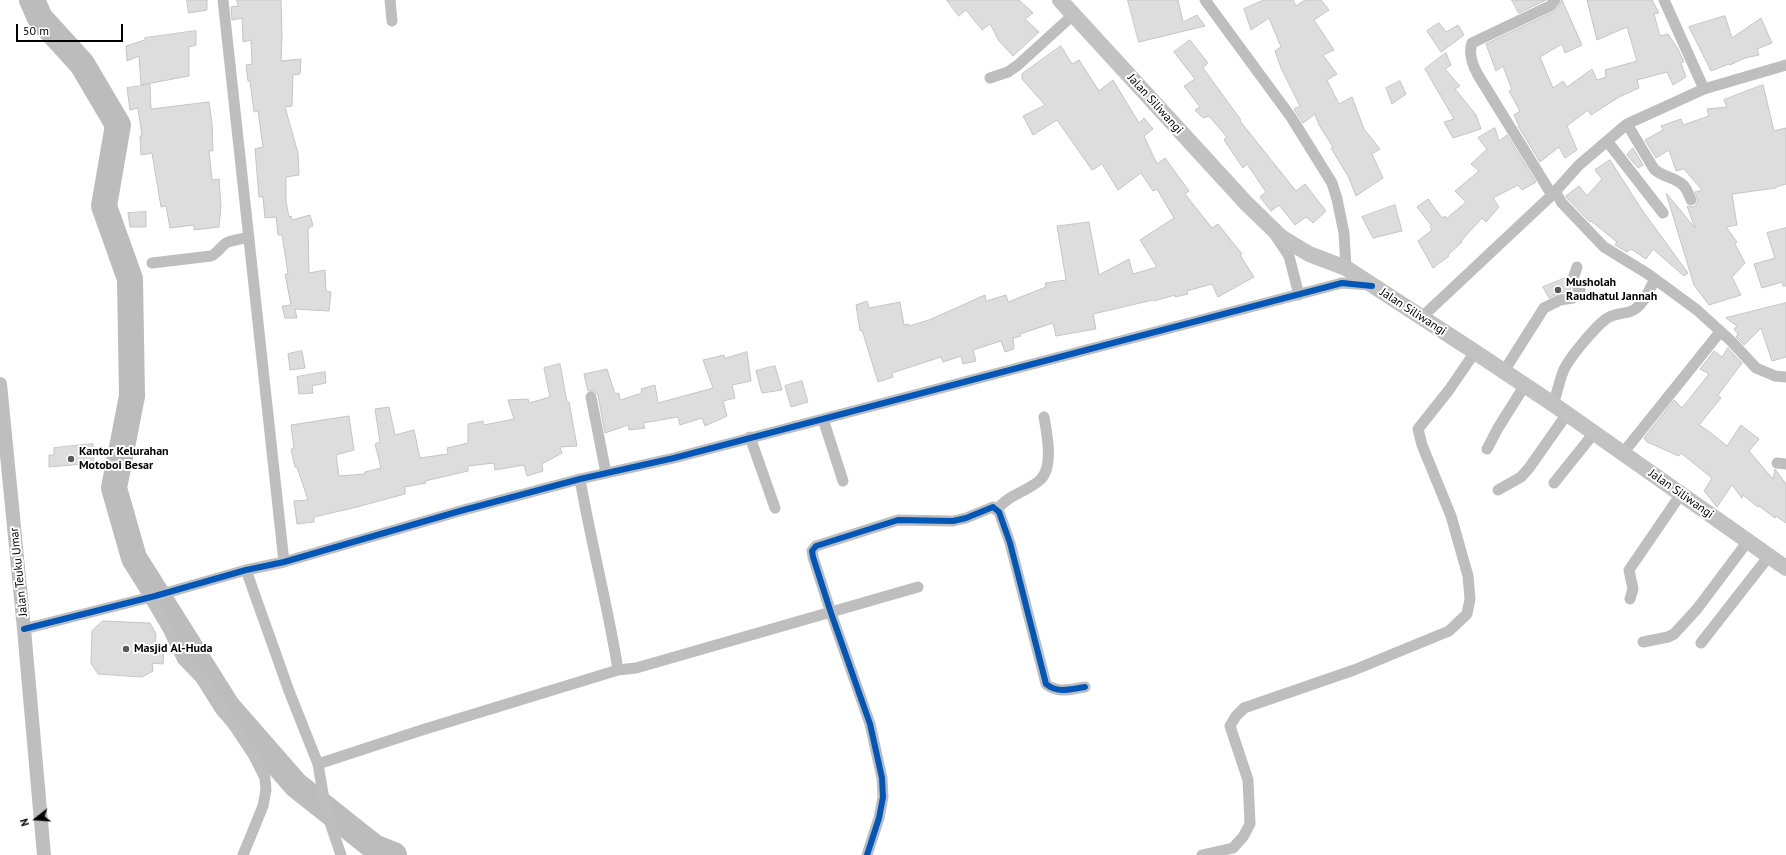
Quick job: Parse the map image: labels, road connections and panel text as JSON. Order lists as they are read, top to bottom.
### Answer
{
  "streets": {
    "main road": ["Jalan Siliwangi"],
    "street": ["Jalan Teuku Umar"]
  },
  "places": ["Musholah Raudhatul Jannah", "Kantor Kelurahan Motoboi Besar", "Masjid Al-Huda"],
  "scale_bar": "50 m",
  "north": "left"
}
